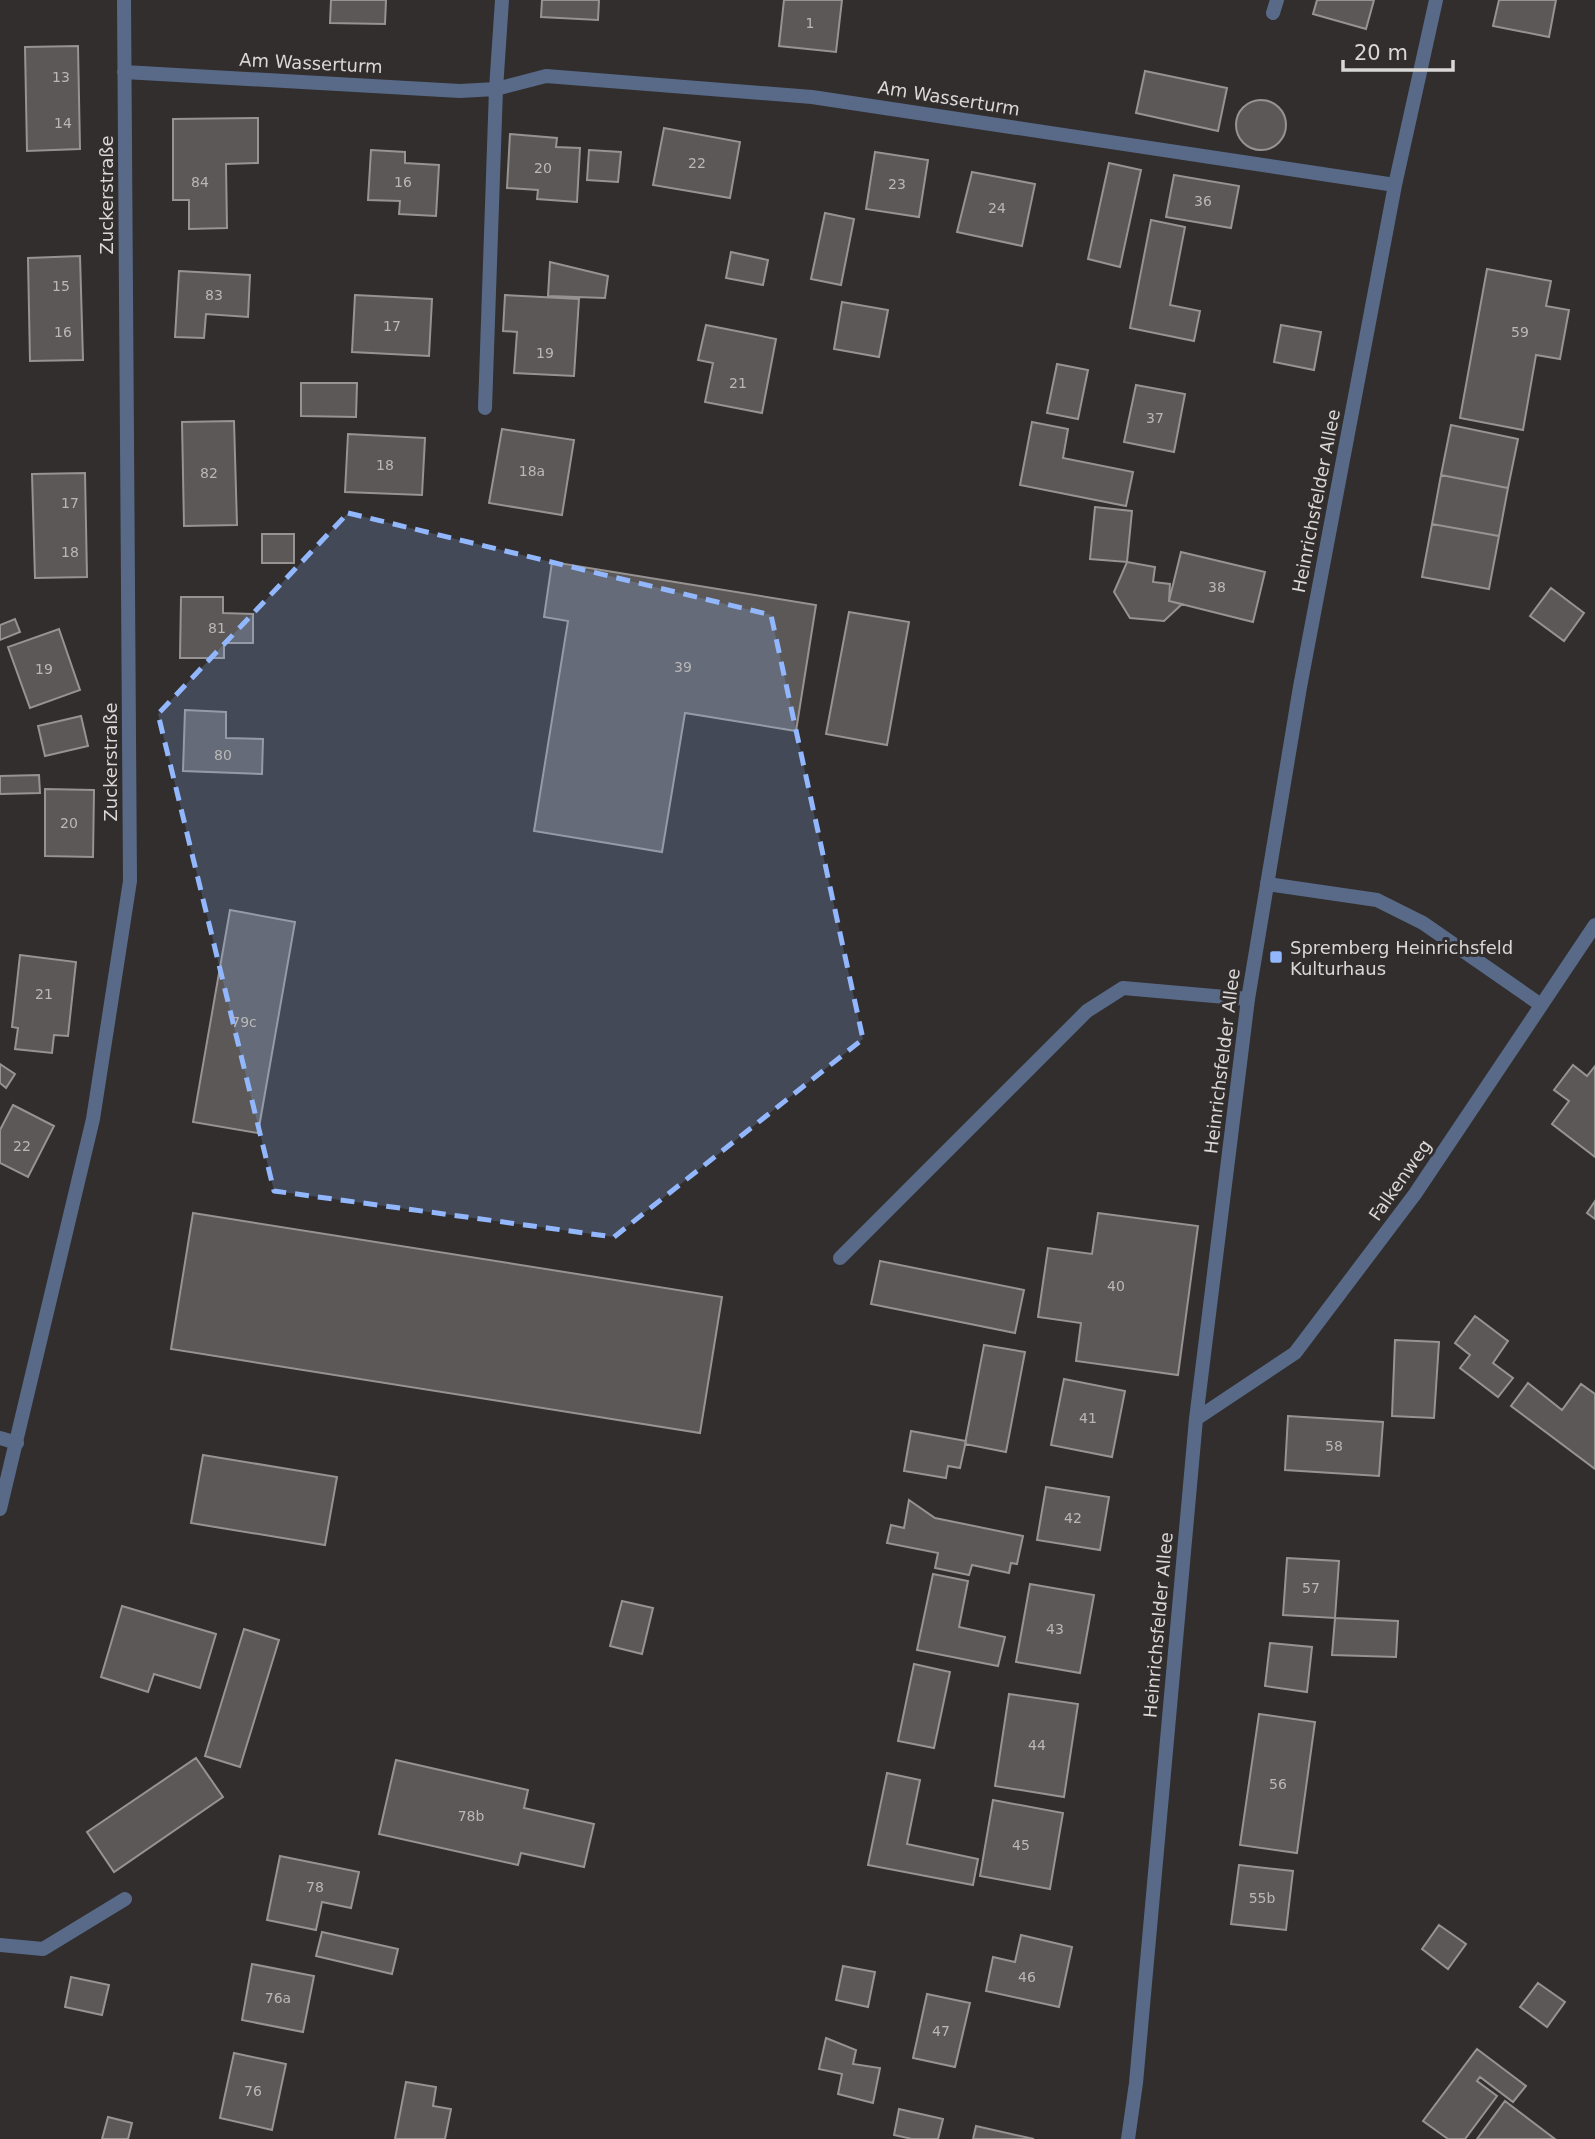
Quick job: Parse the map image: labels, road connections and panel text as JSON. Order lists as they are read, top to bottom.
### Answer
{
  "streets": {
    "street": [
      "Am Wasserturm",
      "Zuckerstraße",
      "Heinrichsfelder Allee",
      "Falkenweg"
    ]
  },
  "crossings": [
    ["Am Wasserturm", "Zuckerstraße"],
    ["Am Wasserturm", "Heinrichsfelder Allee"],
    ["Heinrichsfelder Allee", "Falkenweg"]
  ],
  "places": {
    "transit": ["Spremberg Heinrichsfeld Kulturhaus"]
  },
  "house_numbers": [
    "1",
    "13",
    "14",
    "22",
    "20",
    "84",
    "16",
    "23",
    "36",
    "24",
    "15",
    "83",
    "17",
    "16",
    "59",
    "19",
    "21",
    "37",
    "18",
    "18a",
    "82",
    "17",
    "18",
    "38",
    "81",
    "39",
    "19",
    "80",
    "20",
    "21",
    "79c",
    "22",
    "40",
    "41",
    "58",
    "42",
    "57",
    "43",
    "44",
    "56",
    "78b",
    "45",
    "78",
    "55b",
    "46",
    "76a",
    "47",
    "76"
  ],
  "scale_bar": "20 m"
}
